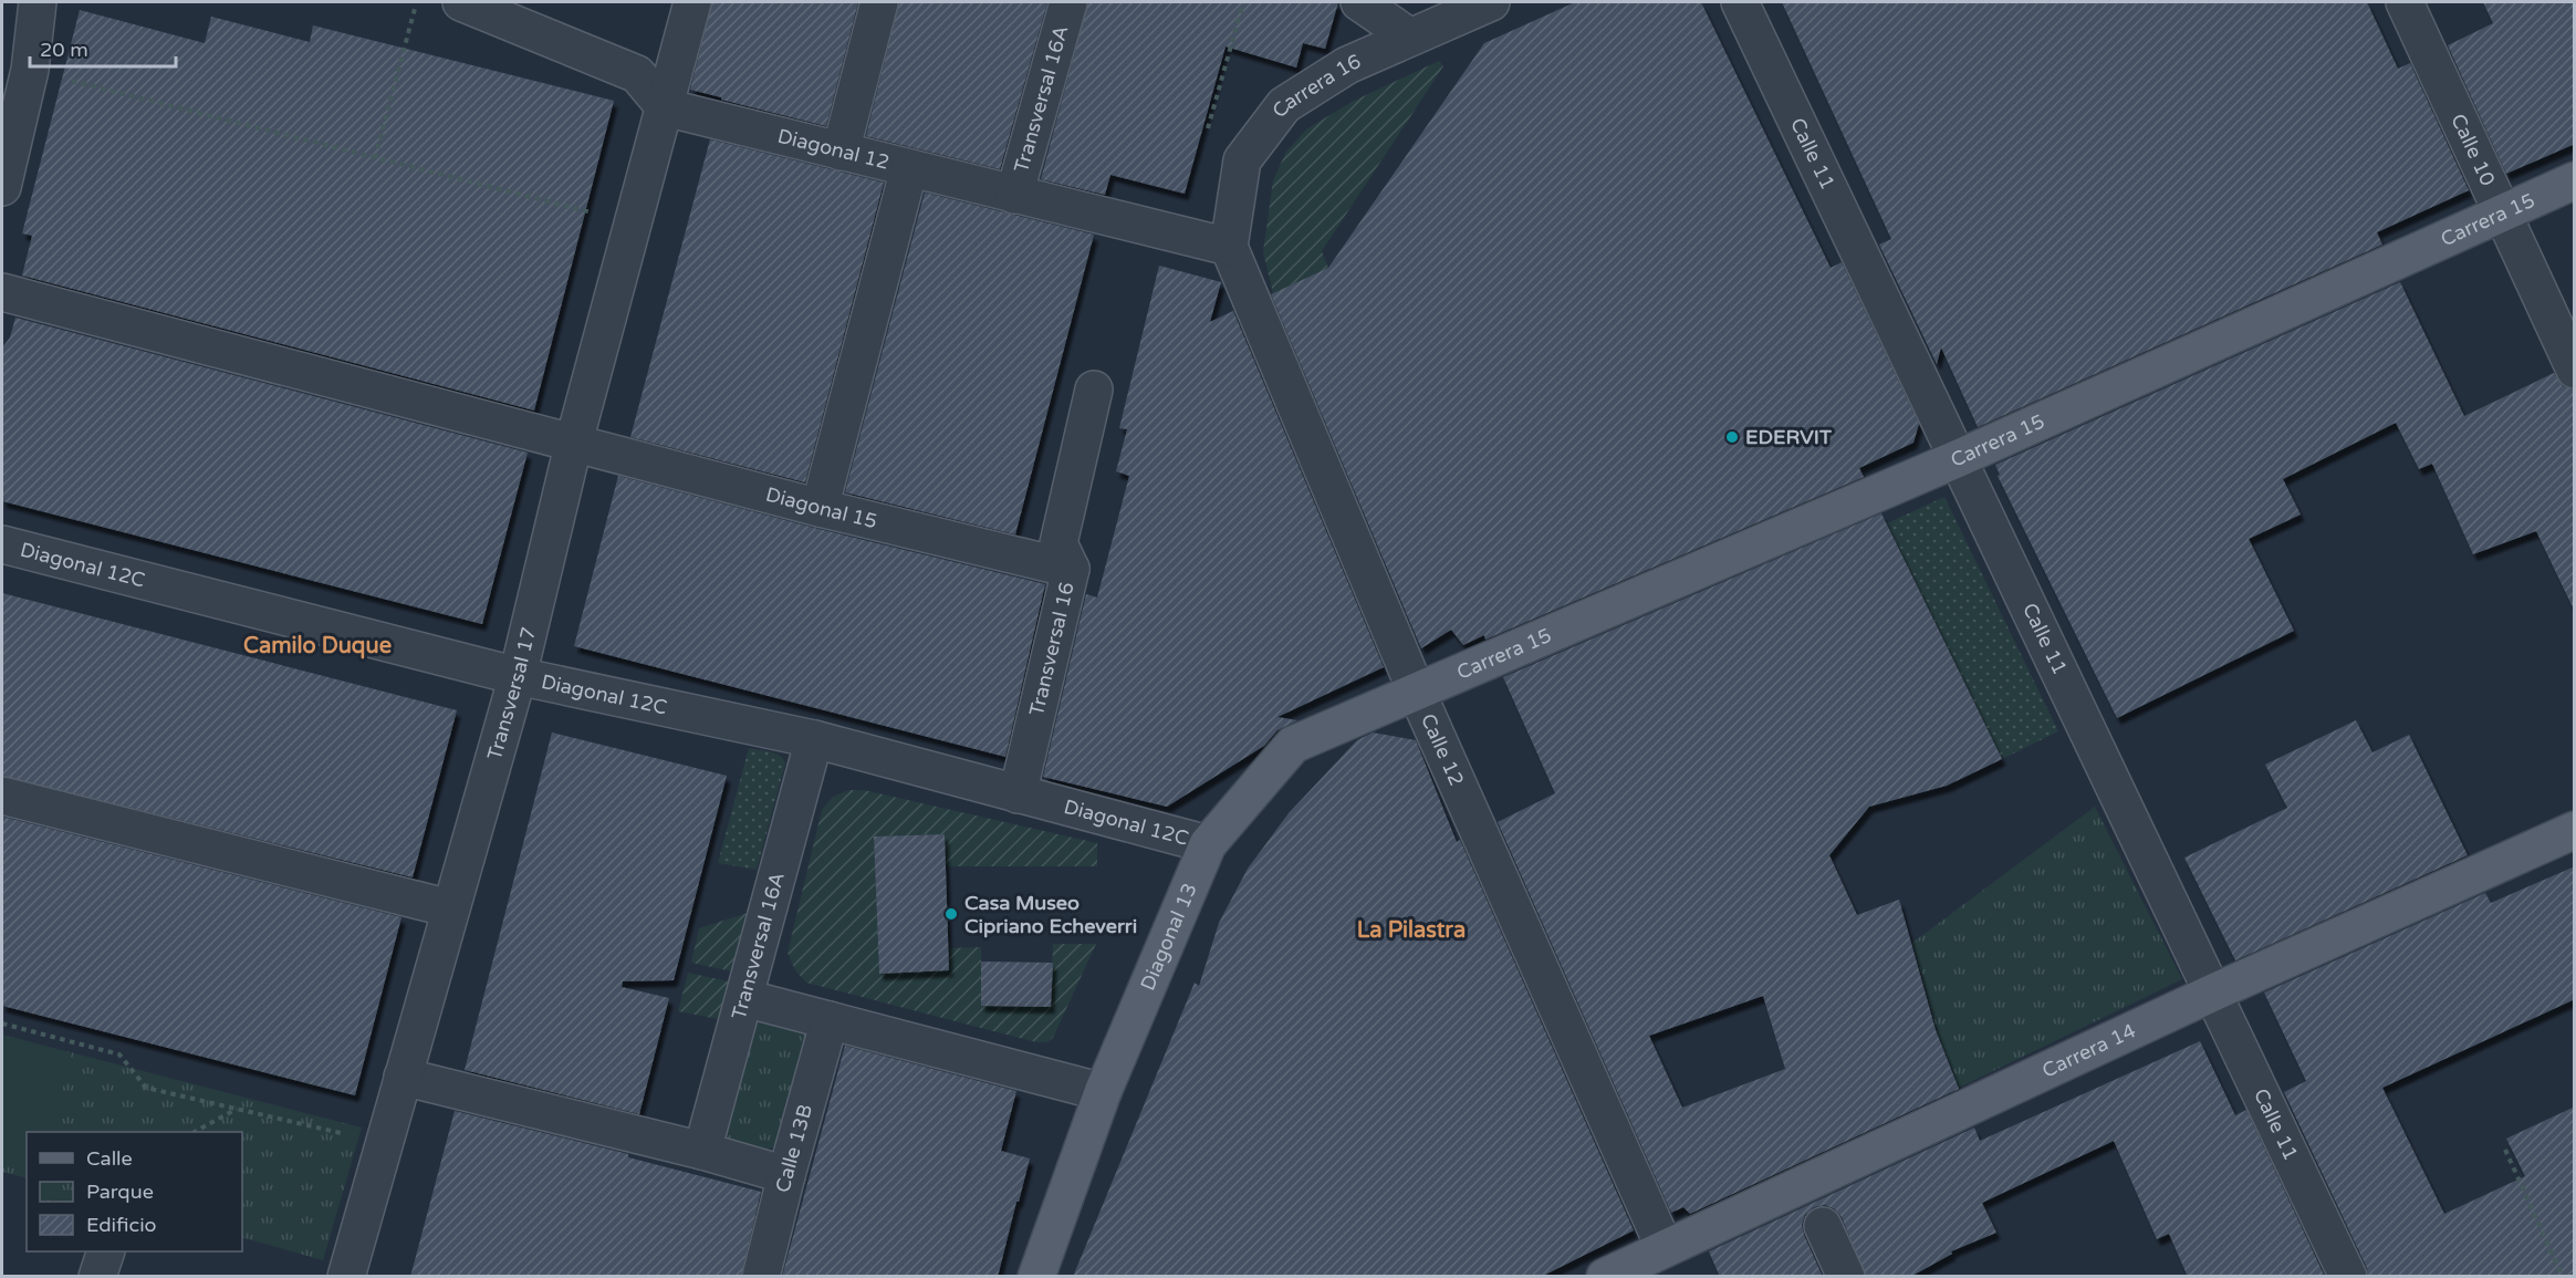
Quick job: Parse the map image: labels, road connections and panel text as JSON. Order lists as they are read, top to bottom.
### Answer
{
  "streets": {
    "main road": ["Carrera 15", "Diagonal 13", "Carrera 14"],
    "street": [
      "Carrera 16",
      "Transversal 16A",
      "Diagonal 12",
      "Calle 10",
      "Calle 11",
      "Diagonal 15",
      "Diagonal 12C",
      "Transversal 16",
      "Transversal 17",
      "Calle 12",
      "Calle 13B"
    ]
  },
  "crossings": [
    ["Carrera 16", "Diagonal 12"],
    ["Carrera 16", "Calle 12"],
    ["Transversal 16A", "Diagonal 12"],
    ["Transversal 16A", "Diagonal 12C"],
    ["Diagonal 12", "Transversal 17"],
    ["Diagonal 12", "Calle 12"],
    ["Calle 10", "Carrera 15"],
    ["Calle 11", "Carrera 15"],
    ["Calle 11", "Carrera 14"],
    ["Carrera 15", "Calle 12"],
    ["Carrera 15", "Diagonal 13"],
    ["Diagonal 15", "Transversal 16"],
    ["Diagonal 15", "Transversal 17"],
    ["Diagonal 12C", "Transversal 16"],
    ["Diagonal 12C", "Transversal 17"],
    ["Diagonal 12C", "Diagonal 13"],
    ["Calle 12", "Diagonal 13"],
    ["Calle 12", "Carrera 14"]
  ],
  "districts": ["Camilo Duque", "La Pilastra"],
  "places": ["EDERVIT", "Casa Museo Cipriano Echeverri"],
  "legend": ["Calle", "Parque", "Edificio"],
  "scale_bar": "20 m"
}
